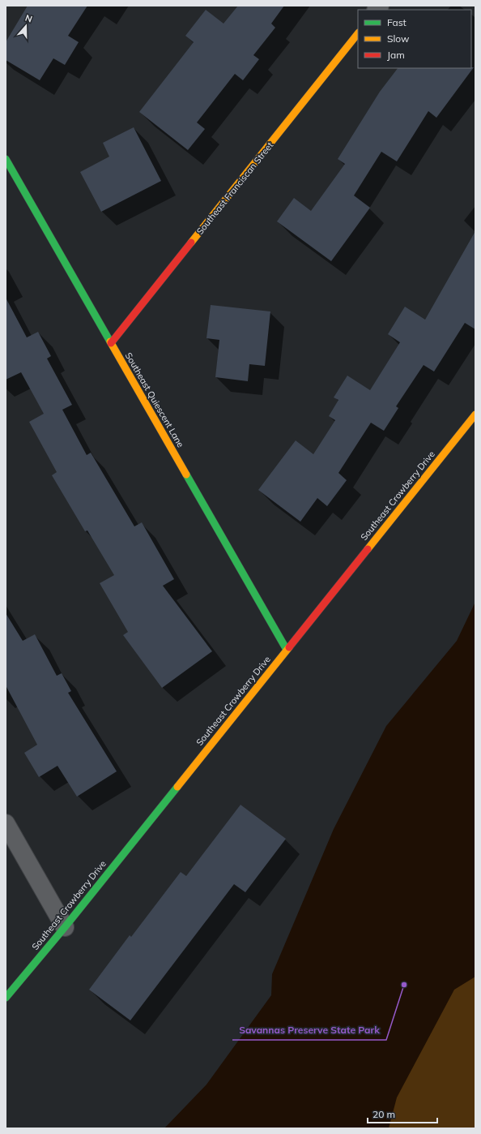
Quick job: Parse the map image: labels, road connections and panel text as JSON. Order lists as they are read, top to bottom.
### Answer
{
  "streets": {
    "street": ["Southeast Franciscan Street", "Southeast Quiescent Lane", "Southeast Crowberry Drive"]
  },
  "crossings": [
    ["Southeast Franciscan Street", "Southeast Quiescent Lane"],
    ["Southeast Quiescent Lane", "Southeast Crowberry Drive"]
  ],
  "places": ["Savannas Preserve State Park"],
  "legend": ["Fast", "Slow", "Jam"],
  "scale_bar": "20 m",
  "north": "top"
}
